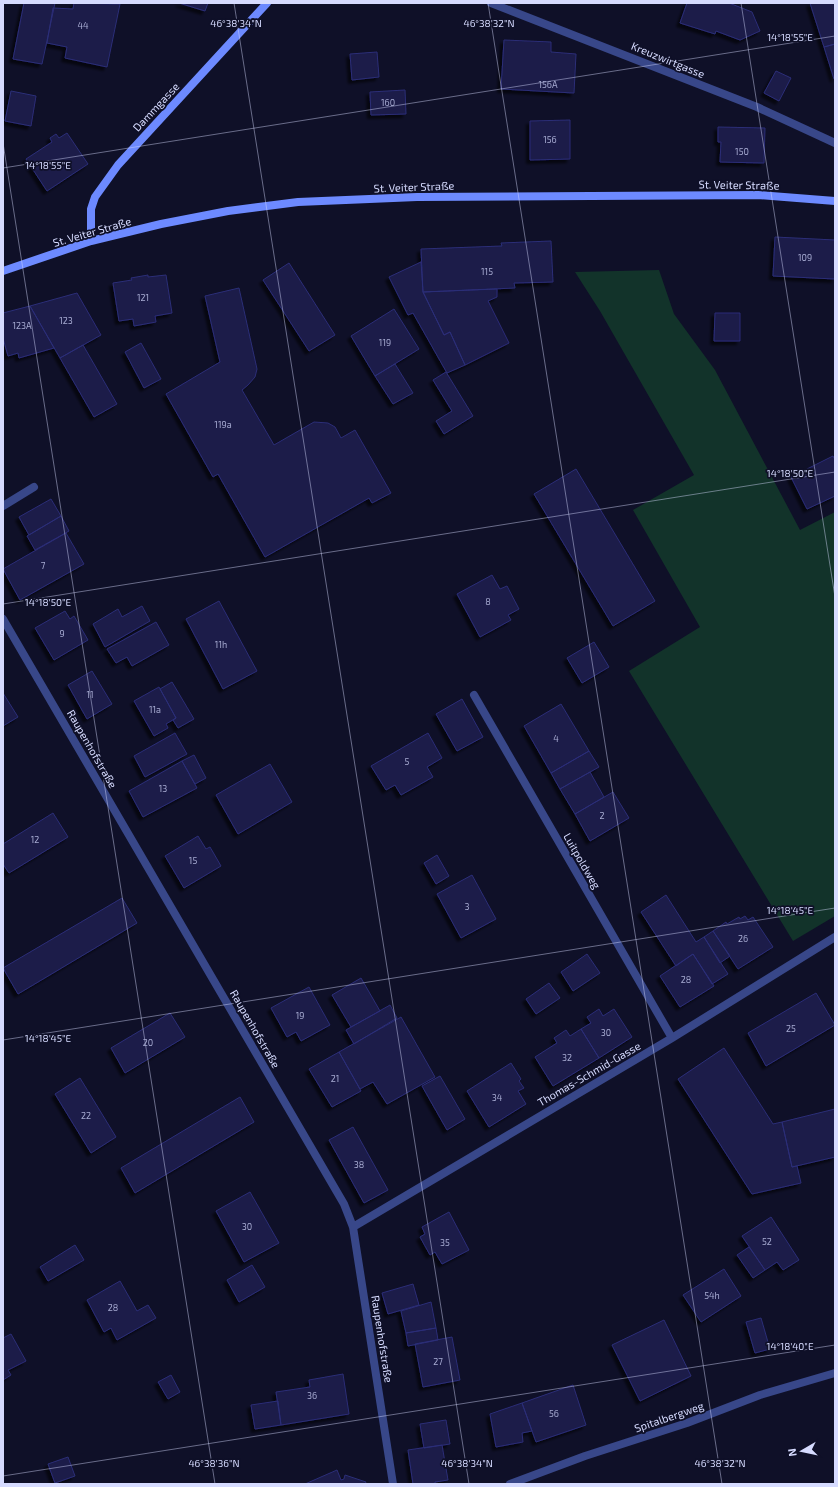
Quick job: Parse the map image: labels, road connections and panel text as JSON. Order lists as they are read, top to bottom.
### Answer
{
  "streets": {
    "main road": ["Dammgasse", "St. Veiter Straße"],
    "street": [
      "Kreuzwirtgasse",
      "Raupenhofstraße",
      "Luitpoldweg",
      "Thomas-Schmid-Gasse",
      "Spitalbergweg"
    ]
  },
  "crossings": [
    ["Dammgasse", "St. Veiter Straße"],
    ["Raupenhofstraße", "Thomas-Schmid-Gasse"],
    ["Luitpoldweg", "Thomas-Schmid-Gasse"]
  ],
  "house_numbers": [
    "44",
    "156A",
    "160",
    "156",
    "150",
    "109",
    "115",
    "121",
    "123",
    "123A",
    "119",
    "119a",
    "7",
    "8",
    "9",
    "11h",
    "11",
    "11a",
    "4",
    "5",
    "13",
    "2",
    "12",
    "15",
    "3",
    "26",
    "28",
    "19",
    "25",
    "30",
    "20",
    "32",
    "21",
    "34",
    "22",
    "38",
    "30",
    "52",
    "35",
    "54h",
    "28",
    "27",
    "36",
    "56"
  ],
  "north": "left",
  "coordinates": [
    "46°38'34\"N",
    "46°38'32\"N",
    "14°18'55\"E",
    "14°18'50\"E",
    "14°18'45\"E",
    "14°18'40\"E",
    "46°38'36\"N"
  ]
}
